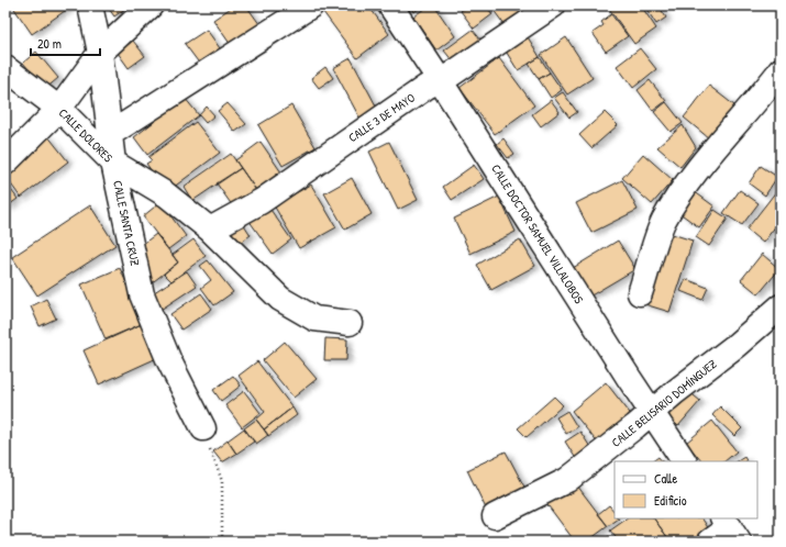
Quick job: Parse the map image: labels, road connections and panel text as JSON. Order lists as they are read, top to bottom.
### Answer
{
  "streets": {
    "street": [
      "CALLE 3 DE MAYO",
      "CALLE DOLORES",
      "CALLE SANTA CRUZ",
      "CALLE DOCTOR SAMUEL VILLALOBOS",
      "CALLE BELISARIO DOMÍNGUEZ"
    ]
  },
  "crossings": [
    ["CALLE 3 DE MAYO", "CALLE DOLORES"],
    ["CALLE 3 DE MAYO", "CALLE DOCTOR SAMUEL VILLALOBOS"],
    ["CALLE DOLORES", "CALLE SANTA CRUZ"],
    ["CALLE DOCTOR SAMUEL VILLALOBOS", "CALLE BELISARIO DOMÍNGUEZ"]
  ],
  "legend": ["Calle", "Edificio"],
  "scale_bar": "20 m"
}
